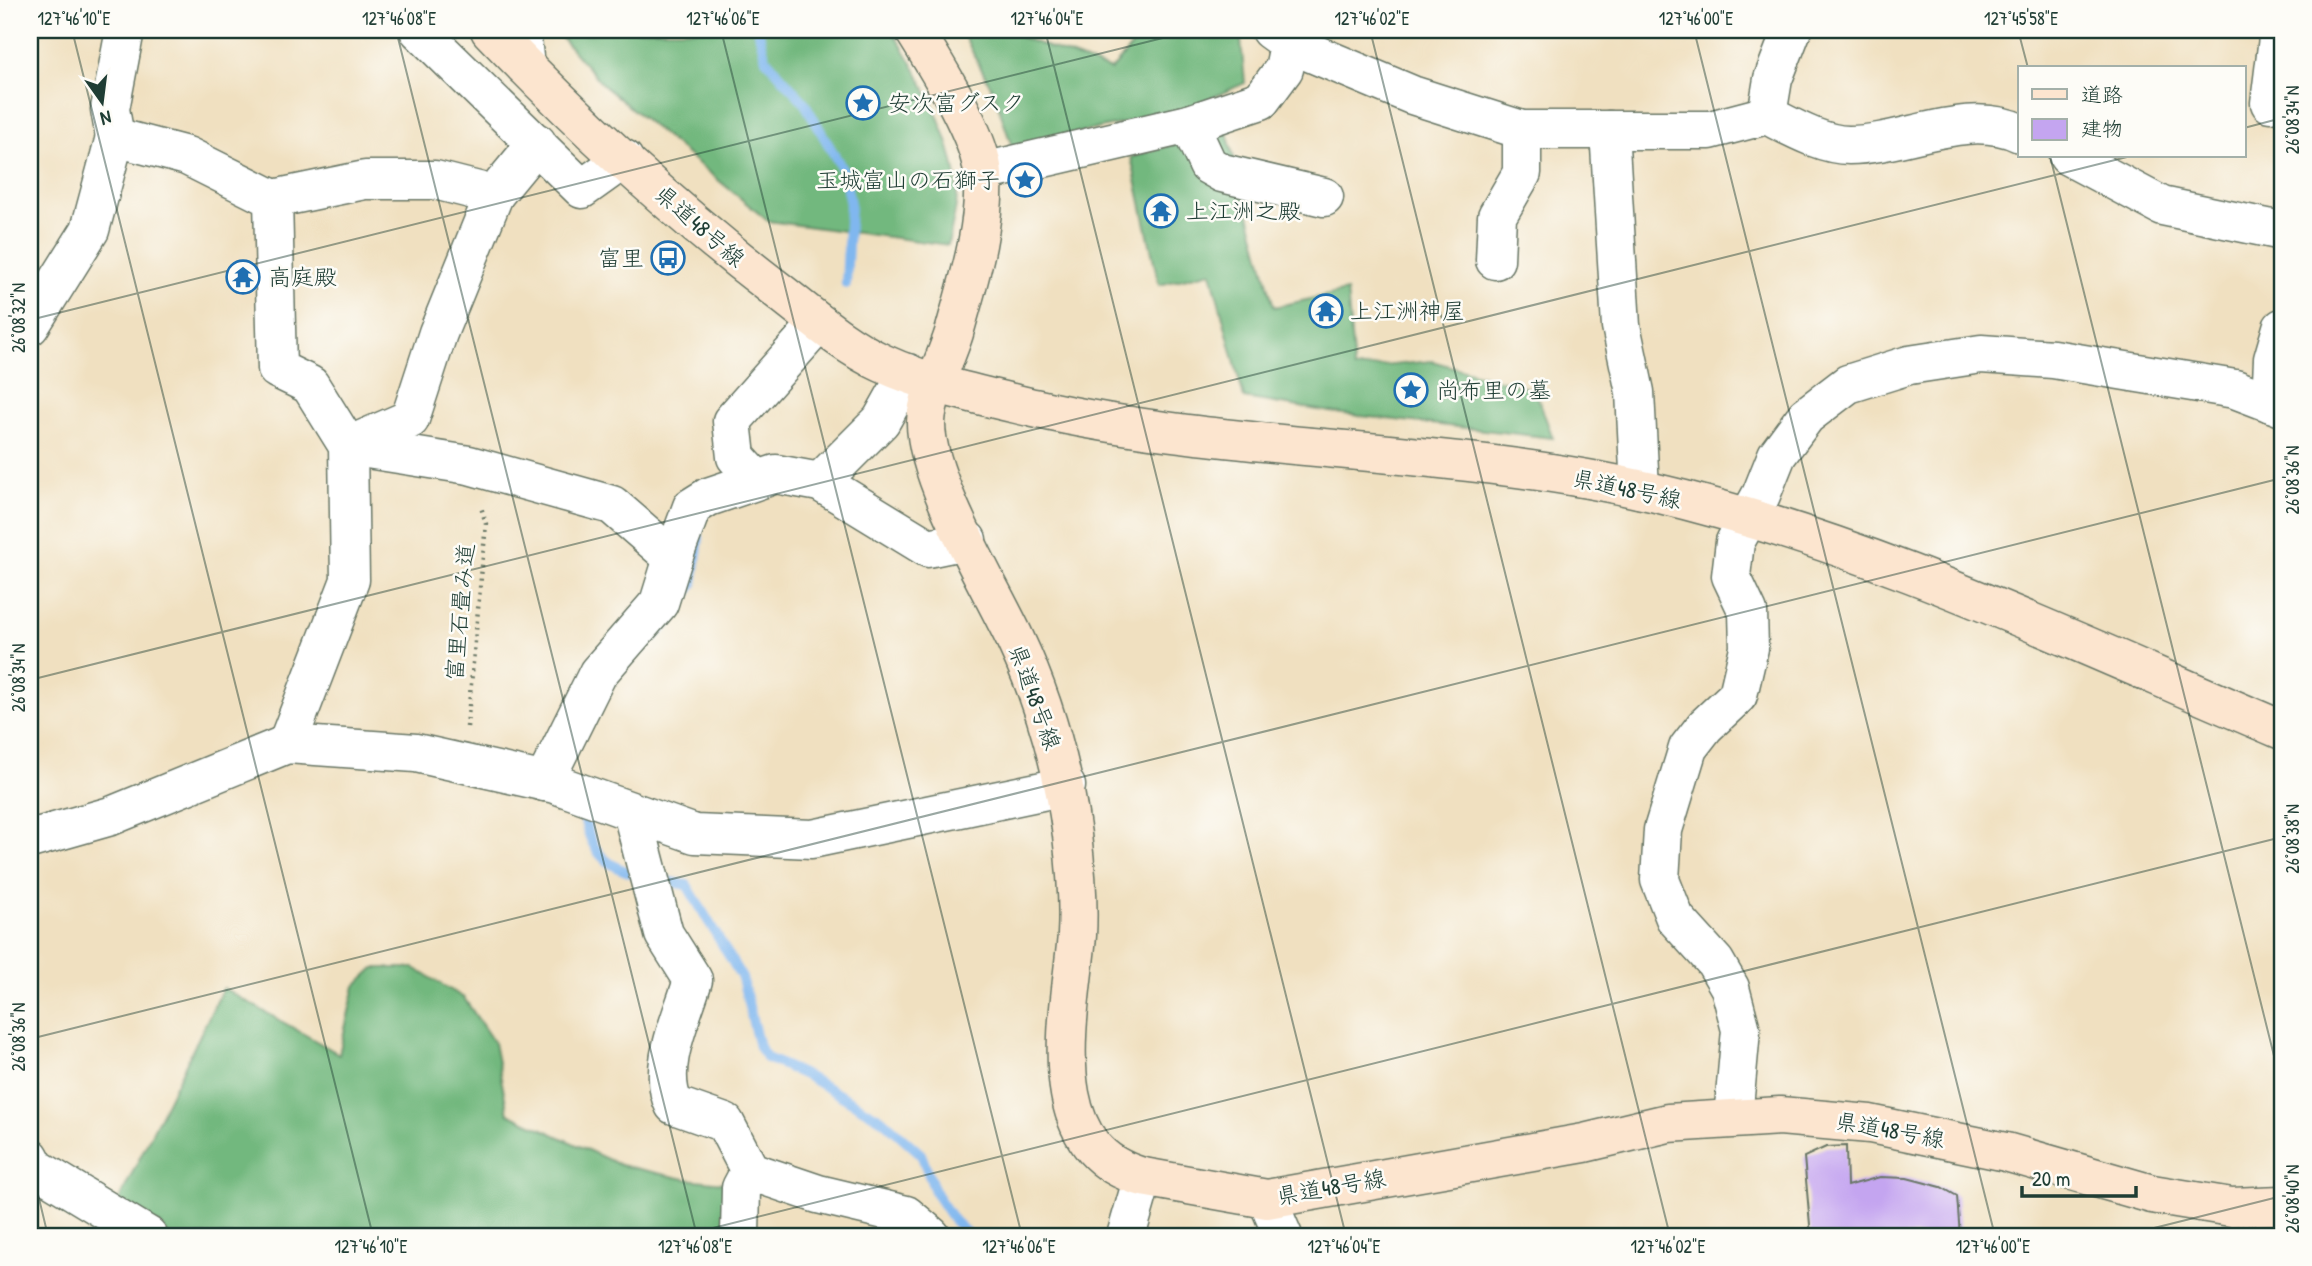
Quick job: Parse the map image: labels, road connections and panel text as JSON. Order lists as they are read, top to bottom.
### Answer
{
  "streets": {
    "main road": ["県道48号線"],
    "path": ["富里石畳み道"]
  },
  "places": {
    "place": ["安次富グスク", "玉城富山の石獅子", "尚布里の墓"],
    "temple": ["上江洲之殿", "高庭殿", "上江洲神屋"],
    "bus stop": ["富里"]
  },
  "legend": ["道路", "建物"],
  "scale_bar": "20 m",
  "north": "bottom",
  "coordinates": [
    "127°46'10\"E",
    "127°46'08\"E",
    "127°46'06\"E",
    "127°46'04\"E",
    "127°46'02\"E",
    "127°46'00\"E",
    "127°45'58\"E",
    "26°08'34\"N",
    "26°08'32\"N",
    "26°08'36\"N",
    "26°08'38\"N",
    "26°08'40\"N"
  ]
}
